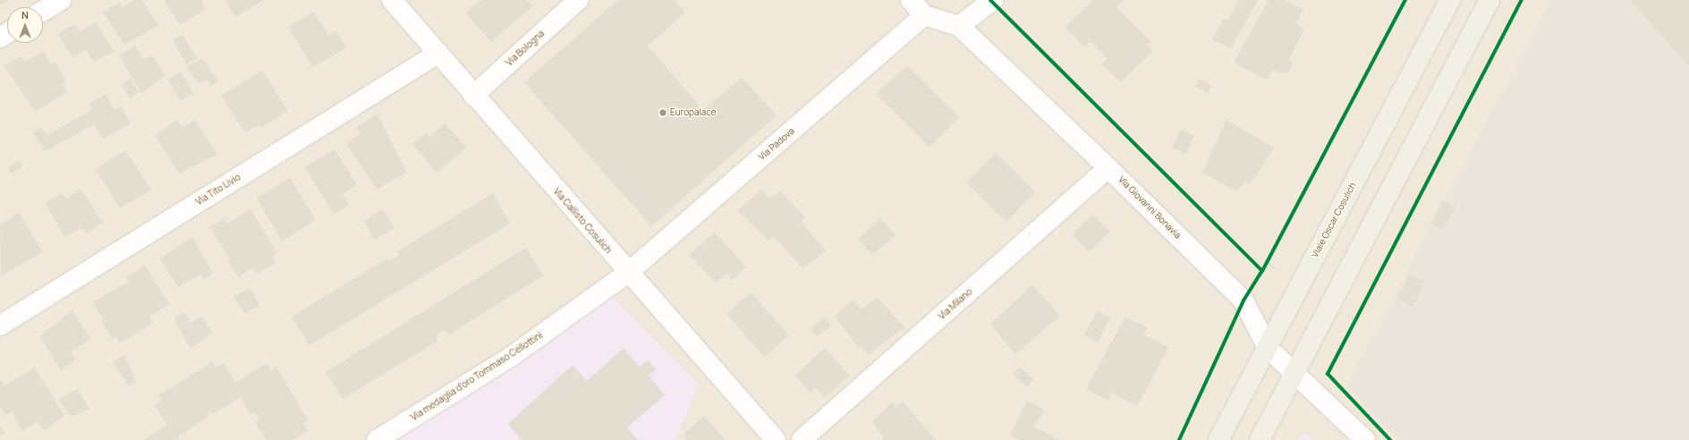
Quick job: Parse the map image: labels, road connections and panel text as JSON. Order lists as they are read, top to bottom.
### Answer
{
  "streets": {
    "main road": ["Viale Oscar Cosulich"],
    "street": [
      "Via Bologna",
      "Via Padova",
      "Via Tito Livio",
      "Via Giovanni Bonavia",
      "Via Callisto Cosulich",
      "Via Milano",
      "Via medaglia d'oro Tommaso Cellottini"
    ]
  },
  "crossings": [
    ["Via Bologna", "Via Callisto Cosulich"],
    ["Via Padova", "Via Giovanni Bonavia"],
    ["Via Padova", "Via Callisto Cosulich"],
    ["Via Padova", "Via medaglia d'oro Tommaso Cellottini"],
    ["Via Tito Livio", "Via Callisto Cosulich"],
    ["Via Giovanni Bonavia", "Viale Oscar Cosulich"],
    ["Via Giovanni Bonavia", "Via Milano"],
    ["Via Callisto Cosulich", "Via medaglia d'oro Tommaso Cellottini"]
  ],
  "places": ["Europalace"],
  "north": "top"
}
